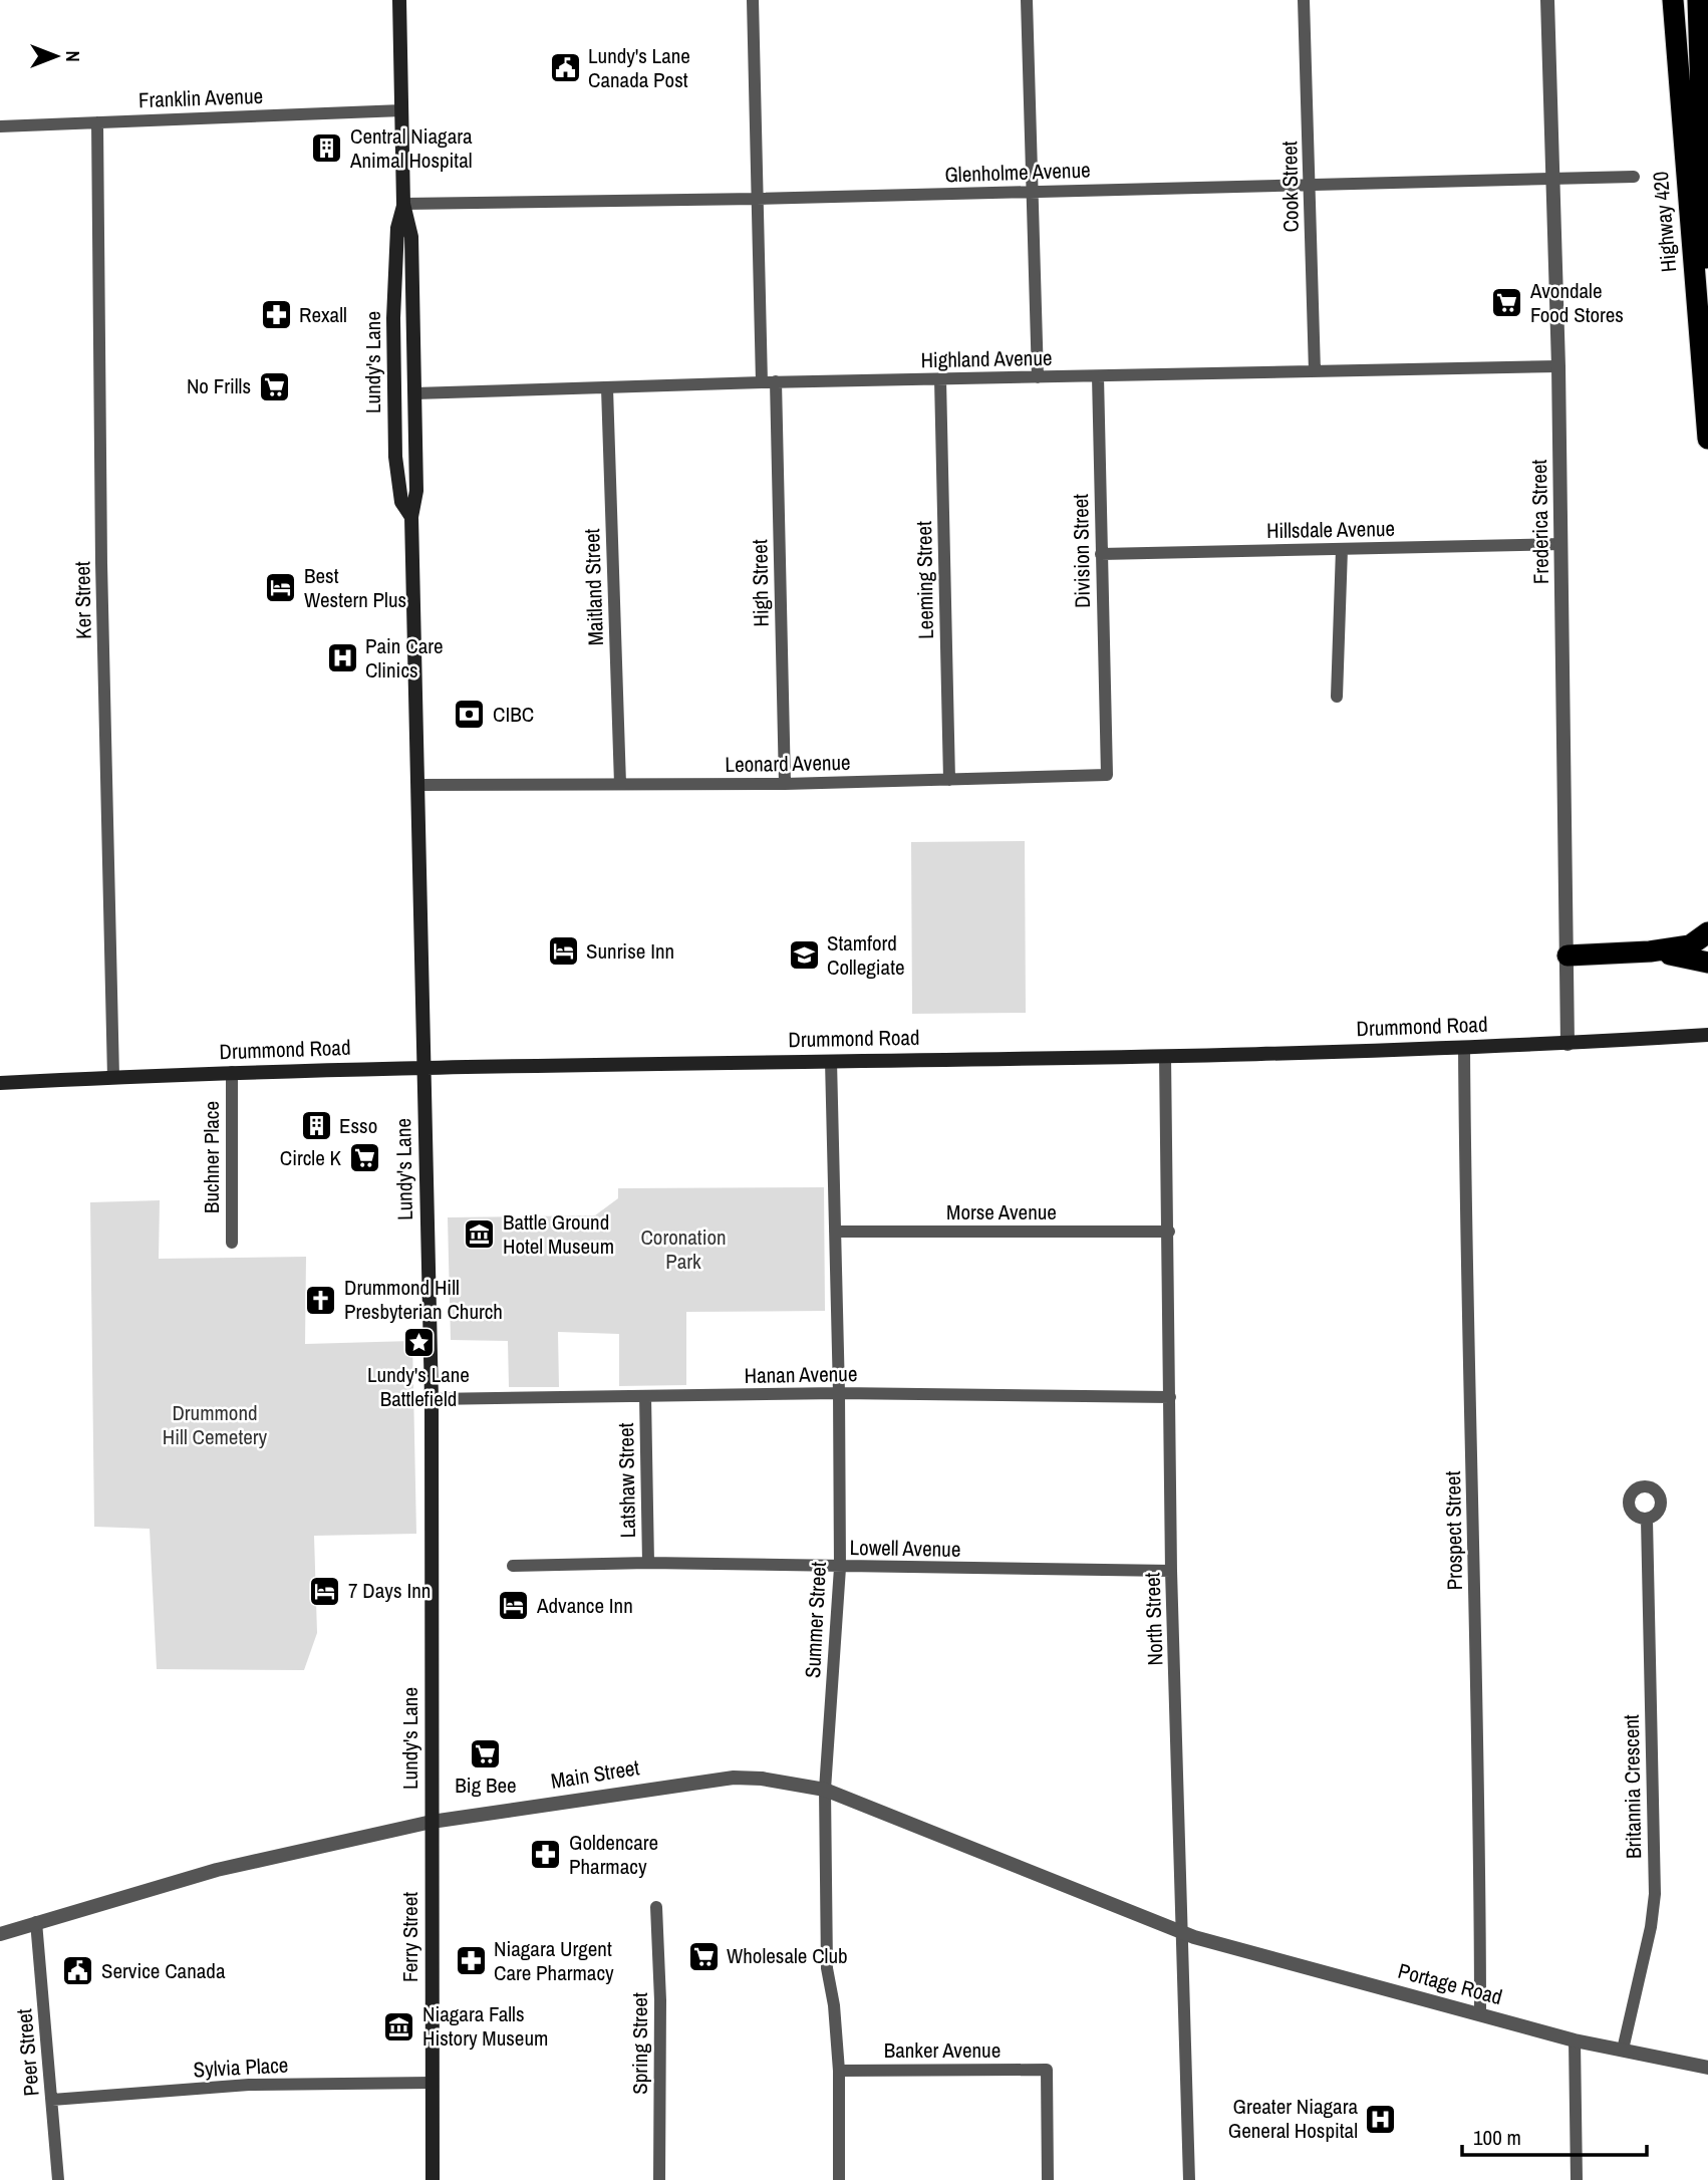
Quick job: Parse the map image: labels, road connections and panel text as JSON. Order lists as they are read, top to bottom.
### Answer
{
  "streets": {
    "highway": ["Highway 420"],
    "main road": ["Lundy's Lane", "Drummond Road", "Ferry Street"],
    "street": [
      "Franklin Avenue",
      "Glenholme Avenue",
      "Cook Street",
      "Highland Avenue",
      "Frederica Street",
      "Hillsdale Avenue",
      "Division Street",
      "Leeming Street",
      "High Street",
      "Maitland Street",
      "Ker Street",
      "Leonard Avenue",
      "Buchner Place",
      "Morse Avenue",
      "Hanan Avenue",
      "Latshaw Street",
      "Prospect Street",
      "Lowell Avenue",
      "North Street",
      "Summer Street",
      "Main Street",
      "Britannia Crescent",
      "Portage Road",
      "Spring Street",
      "Banker Avenue",
      "Peer Street",
      "Sylvia Place"
    ]
  },
  "crossings": [
    ["Franklin Avenue", "Lundy's Lane"],
    ["Franklin Avenue", "Ker Street"],
    ["Glenholme Avenue", "Cook Street"],
    ["Glenholme Avenue", "Lundy's Lane"],
    ["Glenholme Avenue", "Frederica Street"],
    ["Cook Street", "Highland Avenue"],
    ["Highland Avenue", "Lundy's Lane"],
    ["Highland Avenue", "Frederica Street"],
    ["Highland Avenue", "Division Street"],
    ["Highland Avenue", "Leeming Street"],
    ["Highland Avenue", "High Street"],
    ["Highland Avenue", "Maitland Street"],
    ["Lundy's Lane", "Leonard Avenue"],
    ["Lundy's Lane", "Drummond Road"],
    ["Lundy's Lane", "Hanan Avenue"],
    ["Lundy's Lane", "Main Street"],
    ["Lundy's Lane", "Ferry Street"],
    ["Frederica Street", "Hillsdale Avenue"],
    ["Frederica Street", "Drummond Road"],
    ["Hillsdale Avenue", "Division Street"],
    ["Division Street", "Leonard Avenue"],
    ["Leeming Street", "Leonard Avenue"],
    ["High Street", "Leonard Avenue"],
    ["Maitland Street", "Leonard Avenue"],
    ["Ker Street", "Drummond Road"],
    ["Drummond Road", "Buchner Place"],
    ["Drummond Road", "Prospect Street"],
    ["Drummond Road", "North Street"],
    ["Drummond Road", "Summer Street"],
    ["Morse Avenue", "North Street"],
    ["Morse Avenue", "Summer Street"],
    ["Hanan Avenue", "Latshaw Street"],
    ["Hanan Avenue", "North Street"],
    ["Hanan Avenue", "Summer Street"],
    ["Latshaw Street", "Lowell Avenue"],
    ["Prospect Street", "Portage Road"],
    ["Lowell Avenue", "North Street"],
    ["Lowell Avenue", "Summer Street"],
    ["North Street", "Main Street"],
    ["North Street", "Portage Road"],
    ["Summer Street", "Main Street"],
    ["Summer Street", "Banker Avenue"],
    ["Main Street", "Ferry Street"],
    ["Main Street", "Portage Road"],
    ["Main Street", "Peer Street"],
    ["Britannia Crescent", "Portage Road"],
    ["Ferry Street", "Sylvia Place"],
    ["Peer Street", "Sylvia Place"]
  ],
  "parks": ["Coronation Park", "Drummond Hill Cemetery"],
  "places": {
    "public building": ["Lundy's Lane Canada Post", "Service Canada"],
    "building": ["Central Niagara Animal Hospital", "Esso"],
    "supermarket": [
      "Avondale Food Stores",
      "No Frills",
      "Circle K",
      "Big Bee",
      "Wholesale Club"
    ],
    "pharmacy": ["Rexall", "Goldencare Pharmacy", "Niagara Urgent Care Pharmacy"],
    "hotel": [
      "Best Western Plus",
      "Sunrise Inn",
      "7 Days Inn",
      "Advance Inn"
    ],
    "hospital": ["Pain Care Clinics", "Greater Niagara General Hospital"],
    "bank": ["CIBC"],
    "school or university": ["Stamford Collegiate"],
    "museum": ["Battle Ground Hotel Museum", "Niagara Falls History Museum"],
    "church": ["Drummond Hill Presbyterian Church"],
    "place": ["Lundy's Lane Battlefield"]
  },
  "scale_bar": "100 m",
  "north": "right"
}
